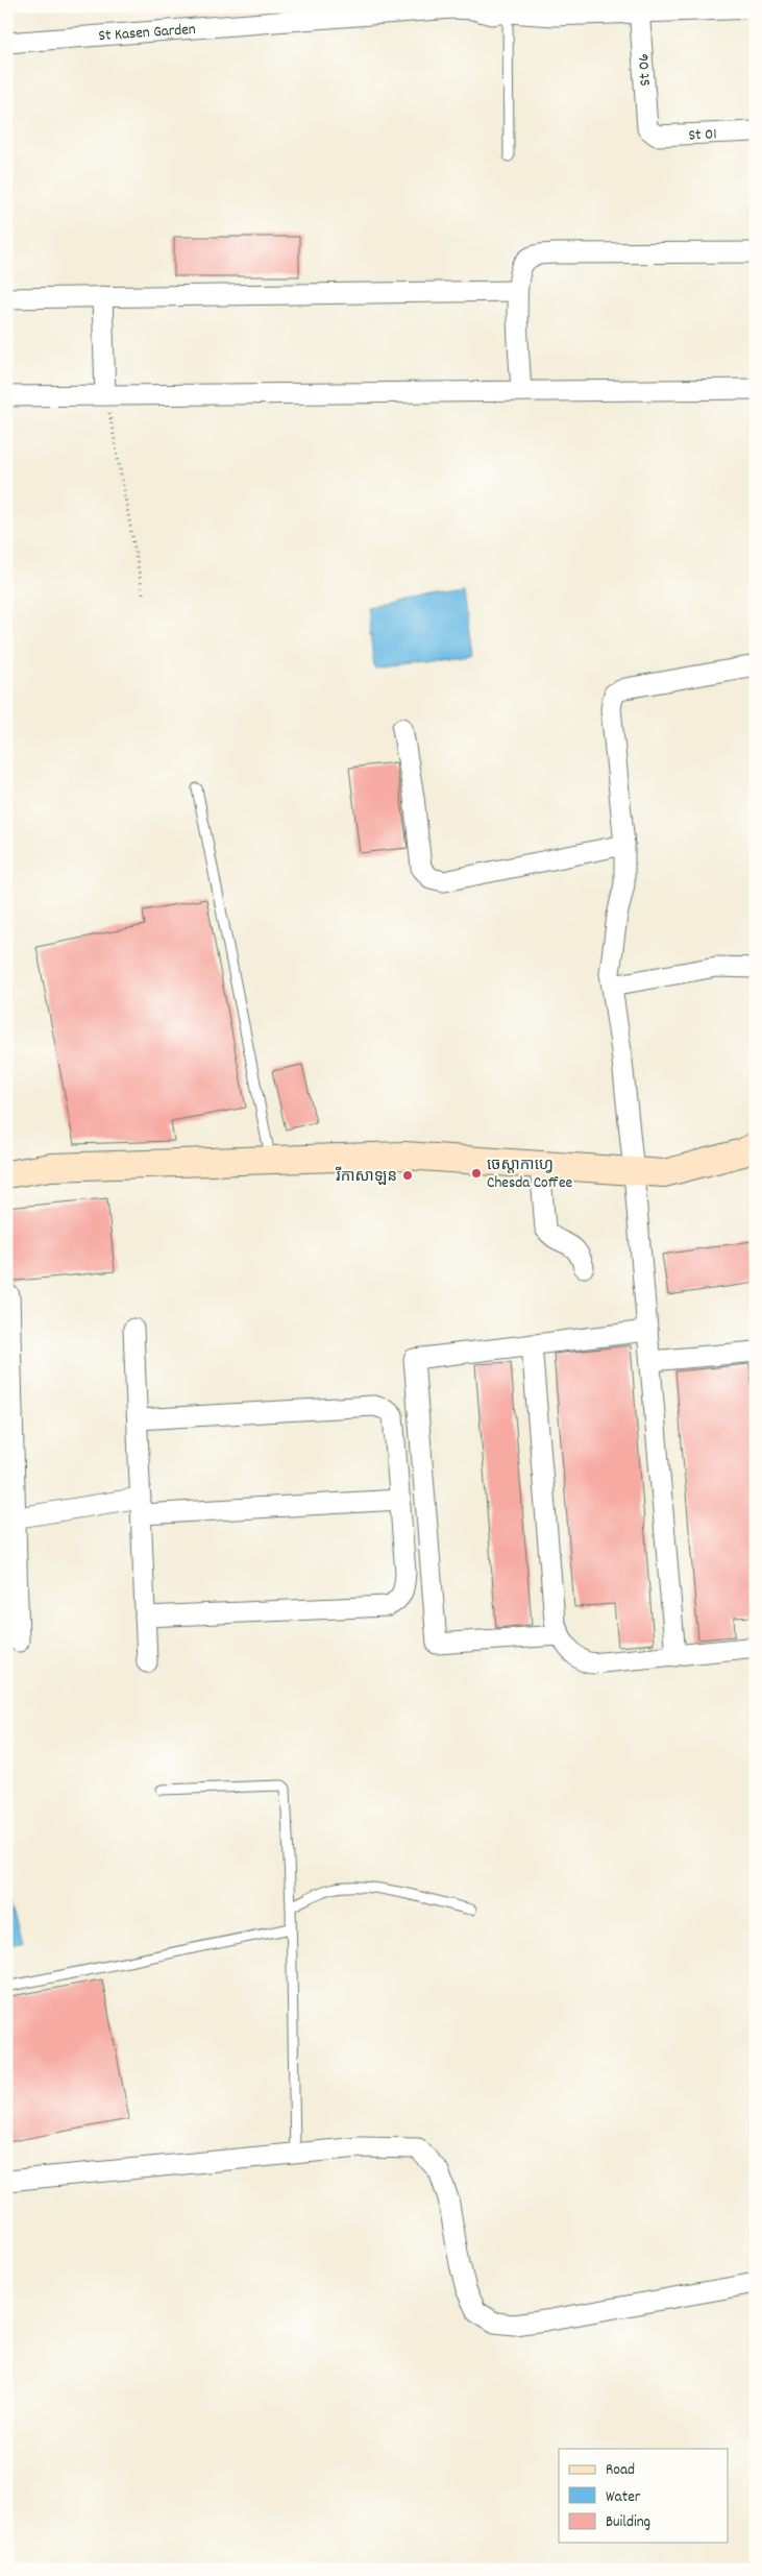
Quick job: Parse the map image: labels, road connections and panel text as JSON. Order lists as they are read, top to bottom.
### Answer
{
  "streets": {
    "street": ["St Kasen Garden", "St 06", "St 01"]
  },
  "crossings": [
    ["St Kasen Garden", "St 06"],
    ["St 06", "St 01"]
  ],
  "places": ["ចេស្ដាកាហ្វេ Chesda Coffee", "រីកាសាឡន"],
  "legend": ["Road", "Water", "Building"]
}
